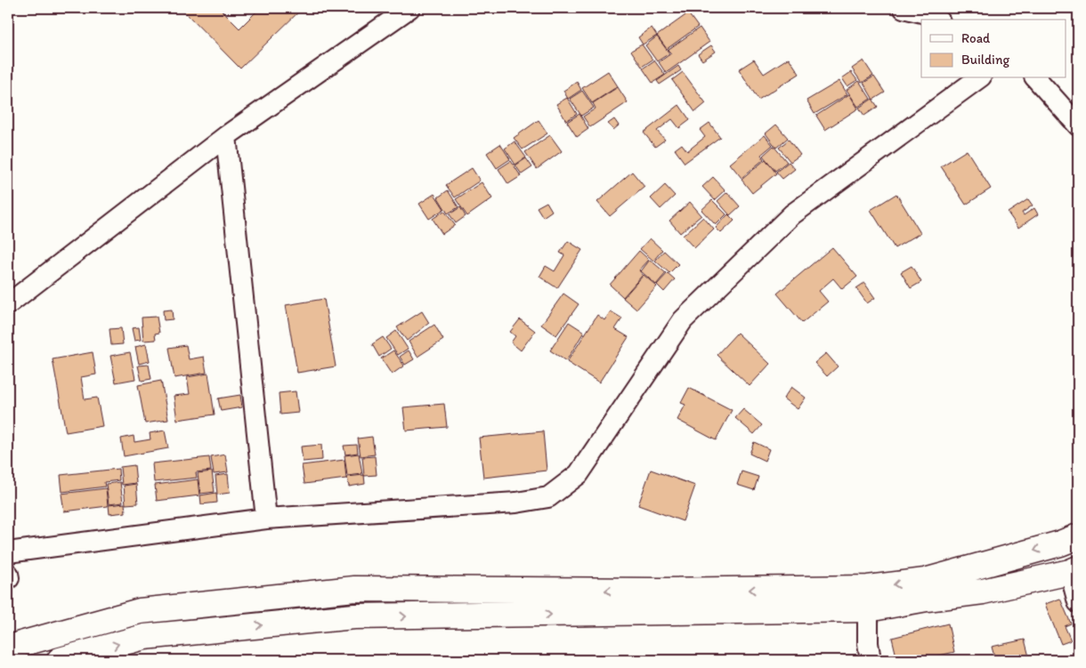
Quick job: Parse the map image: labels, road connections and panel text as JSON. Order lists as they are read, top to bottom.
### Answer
{
  "legend": ["Road", "Building"]
}
